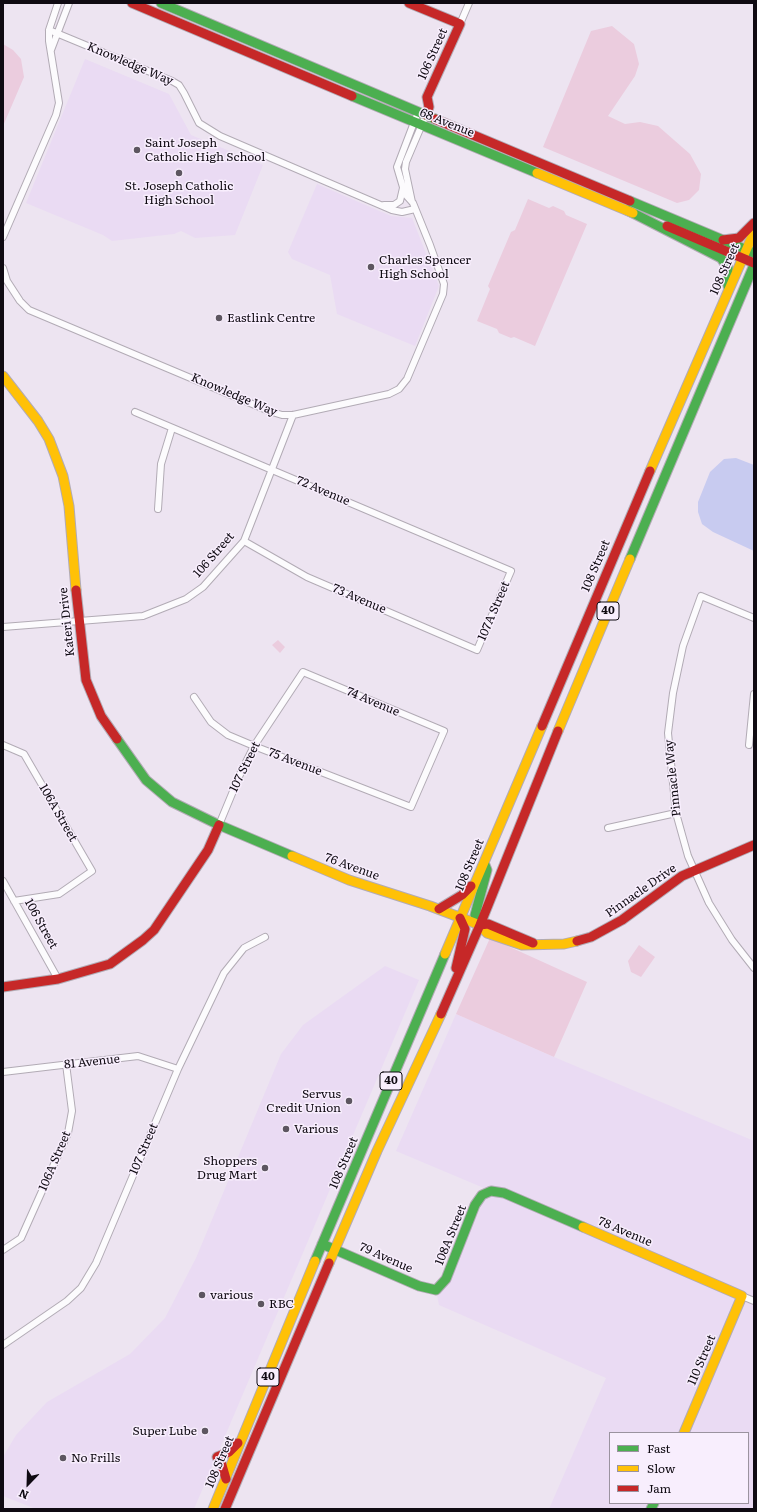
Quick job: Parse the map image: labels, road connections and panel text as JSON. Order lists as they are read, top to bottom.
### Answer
{
  "streets": {
    "main road": [
      "106 Street",
      "68 Avenue",
      "108 Street",
      "40",
      "Kateri Drive",
      "76 Avenue",
      "Pinnacle Drive",
      "78 Avenue",
      "108A Street",
      "79 Avenue",
      "110 Street"
    ],
    "street": [
      "Knowledge Way",
      "72 Avenue",
      "73 Avenue",
      "107A Street",
      "74 Avenue",
      "75 Avenue",
      "107 Street",
      "Pinnacle Way",
      "106A Street",
      "81 Avenue"
    ]
  },
  "crossings": [
    ["106 Street", "Knowledge Way"],
    ["106 Street", "68 Avenue"],
    ["106 Street", "72 Avenue"],
    ["106 Street", "73 Avenue"],
    ["106 Street", "Kateri Drive"],
    ["106 Street", "106A Street"],
    ["Knowledge Way", "68 Avenue"],
    ["68 Avenue", "108 Street"],
    ["108 Street", "76 Avenue"],
    ["108 Street", "Pinnacle Drive"],
    ["108 Street", "79 Avenue"],
    ["72 Avenue", "107A Street"],
    ["73 Avenue", "107A Street"],
    ["Kateri Drive", "107 Street"],
    ["Kateri Drive", "76 Avenue"],
    ["74 Avenue", "75 Avenue"],
    ["74 Avenue", "107 Street"],
    ["75 Avenue", "107 Street"],
    ["107 Street", "76 Avenue"],
    ["107 Street", "81 Avenue"],
    ["Pinnacle Way", "Pinnacle Drive"],
    ["106A Street", "81 Avenue"],
    ["76 Avenue", "Pinnacle Drive"],
    ["78 Avenue", "108A Street"],
    ["78 Avenue", "110 Street"],
    ["108A Street", "79 Avenue"]
  ],
  "places": [
    "Saint Joseph Catholic High School",
    "St. Joseph Catholic High School",
    "Charles Spencer High School",
    "Eastlink Centre",
    "Servus Credit Union",
    "Various",
    "Shoppers Drug Mart",
    "various",
    "RBC",
    "Super Lube",
    "No Frills"
  ],
  "legend": ["Fast", "Slow", "Jam"],
  "north": "bottom left"
}
